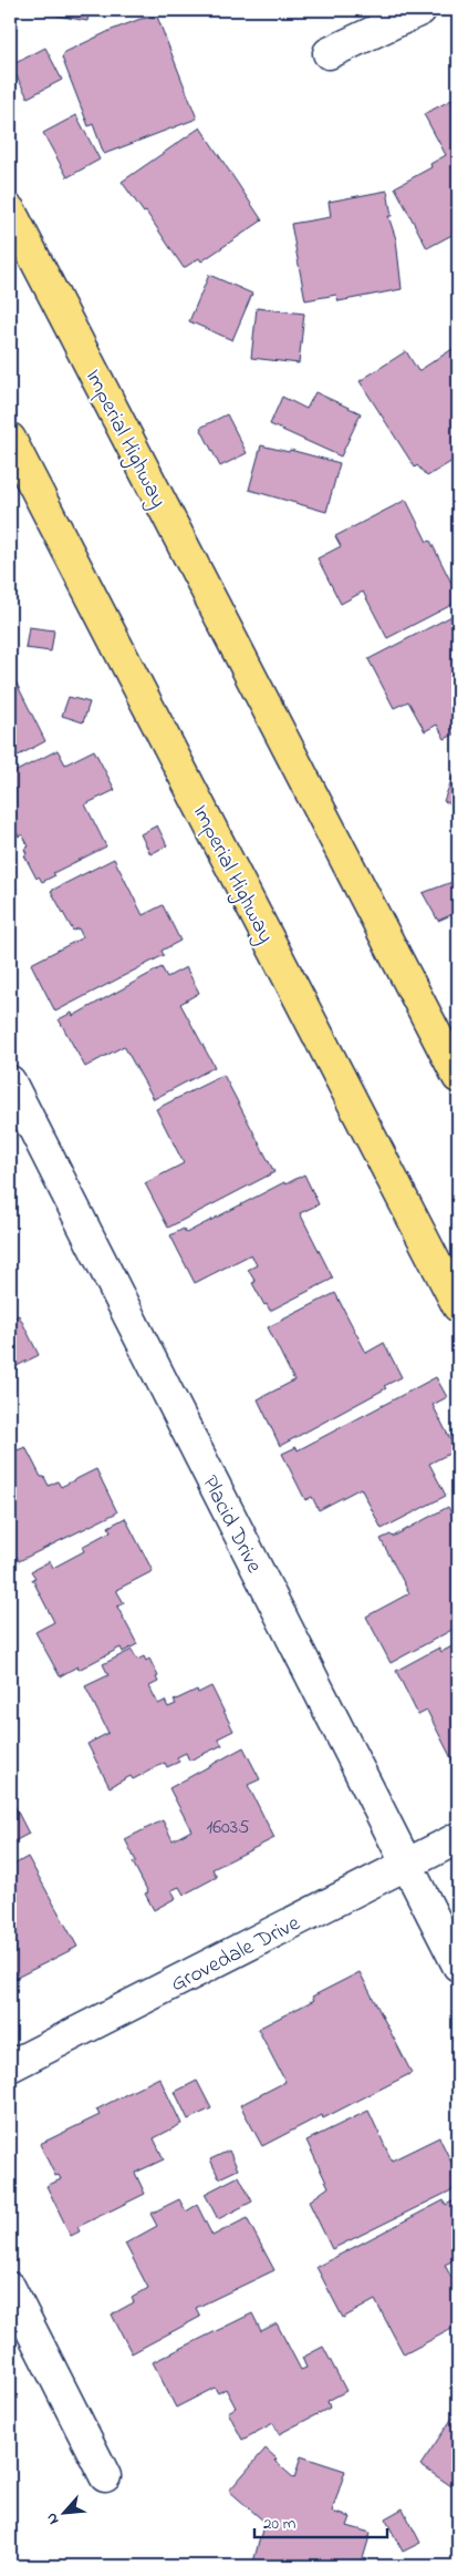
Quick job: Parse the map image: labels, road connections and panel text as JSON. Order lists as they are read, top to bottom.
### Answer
{
  "streets": {
    "main road": ["Imperial Highway"],
    "street": ["Placid Drive", "Grovedale Drive"]
  },
  "crossings": [
    ["Placid Drive", "Grovedale Drive"]
  ],
  "house_numbers": ["16035"],
  "scale_bar": "20 m",
  "north": "bottom left"
}
